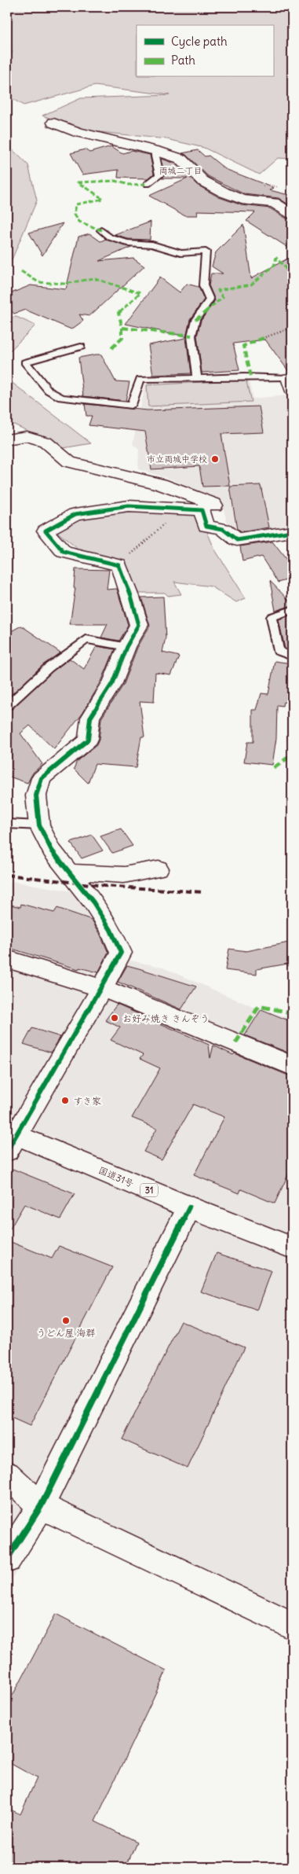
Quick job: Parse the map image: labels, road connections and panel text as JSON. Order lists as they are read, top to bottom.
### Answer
{
  "streets": {
    "main road": ["国道31号", "31"]
  },
  "districts": ["両城二丁目"],
  "places": [
    "市立両城中学校",
    "お好み焼き きんぞう",
    "すき家",
    "うどん屋 海群"
  ],
  "legend": ["Cycle path", "Path"]
}
